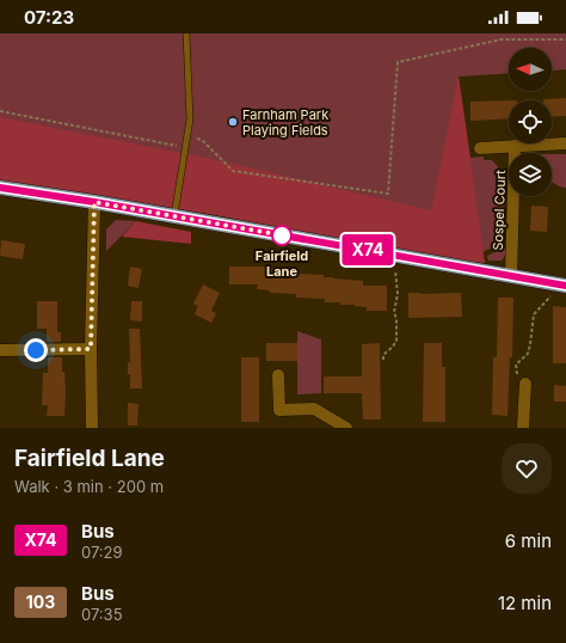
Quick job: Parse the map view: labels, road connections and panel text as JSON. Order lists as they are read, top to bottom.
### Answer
{
  "streets": {
    "street": ["Sospel Court"]
  },
  "places": ["Farnham Park Playing Fields", "Fairfield Lane"],
  "lines": ["bus line X74"],
  "north": "left",
  "page": {
    "status": "07:23",
    "on_map": "X74",
    "heading": ["Fairfield Lane", "Walk · 3 min · 200 m"],
    "list": [
      {
        "mark": "X74",
        "name": "Bus",
        "note": "07:29",
        "value": "6 min"
      },
      {
        "mark": "103",
        "name": "Bus",
        "note": "07:35",
        "value": "12 min"
      }
    ]
  }
}
